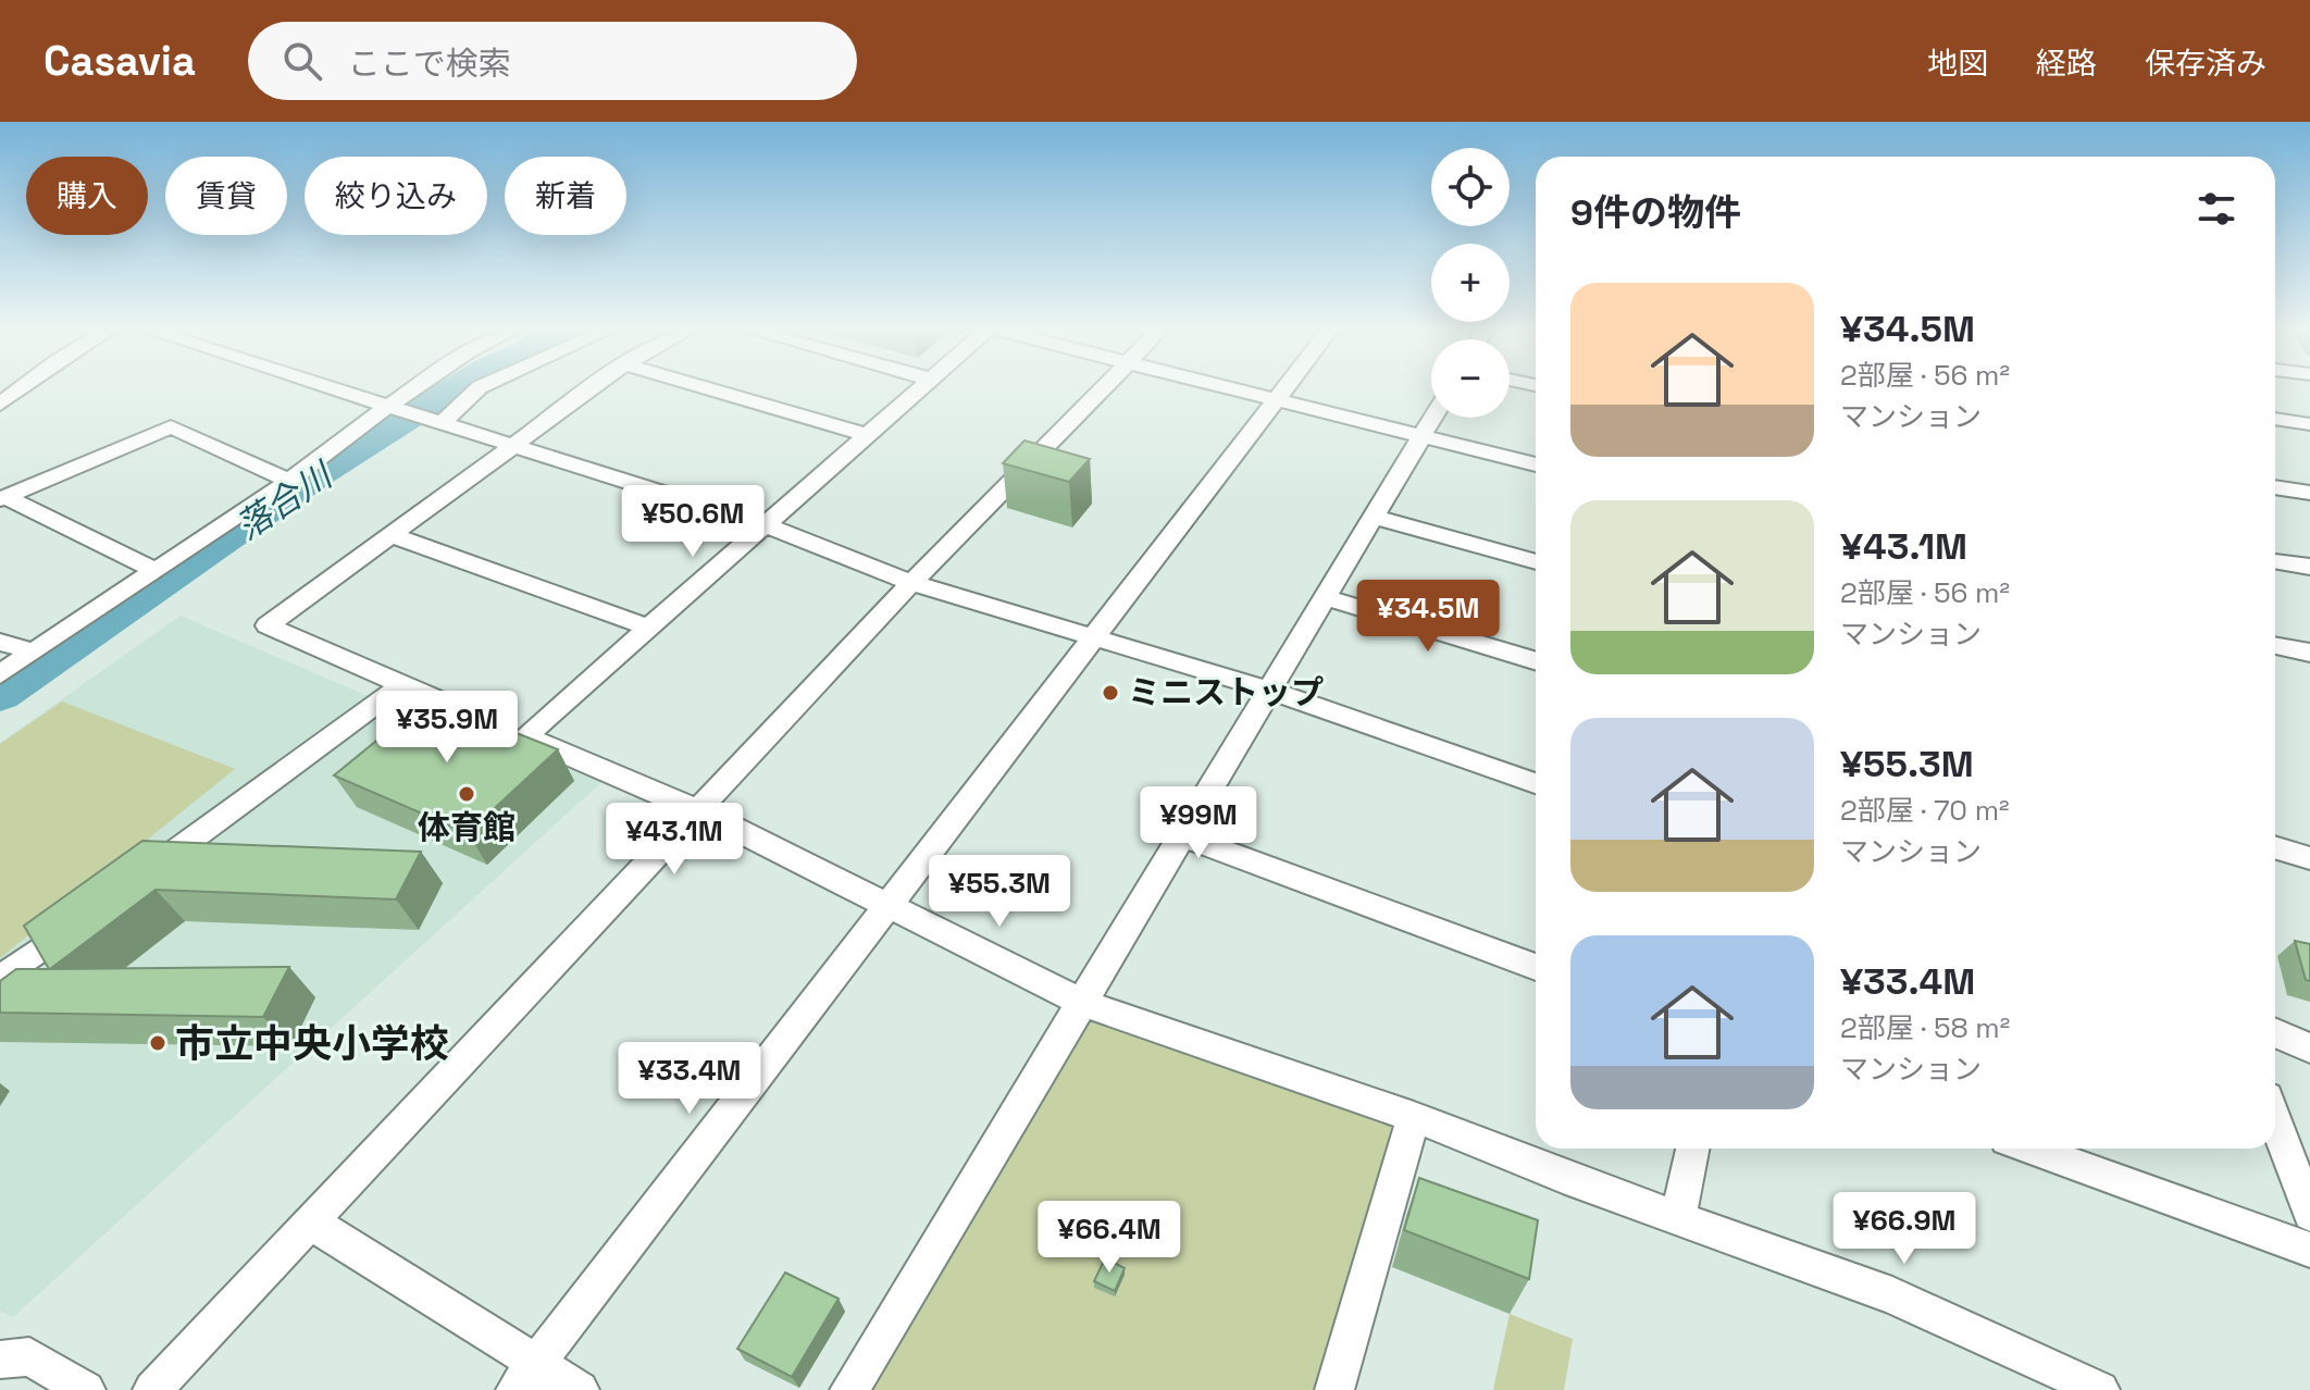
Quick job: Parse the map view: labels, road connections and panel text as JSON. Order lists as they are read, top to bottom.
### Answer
{
  "water": ["落合川"],
  "places": ["ミニストップ", "体育館", "市立中央小学校"],
  "page": {
    "header": "Casavia",
    "search": "ここで検索",
    "nav": ["地図", "経路", "保存済み"],
    "map_buttons": ["+", "−"],
    "chip": [
      "購入",
      "賃貸",
      "絞り込み",
      "新着"
    ],
    "heading": "9件の物件",
    "list": [
      {
        "name": "¥34.5M",
        "note": "2部屋 · 56 m² · マンション"
      },
      {
        "name": "¥43.1M",
        "note": "2部屋 · 56 m² · マンション"
      },
      {
        "name": "¥55.3M",
        "note": "2部屋 · 70 m² · マンション"
      },
      {
        "name": "¥33.4M",
        "note": "2部屋 · 58 m² · マンション"
      }
    ],
    "price": [
      "¥50.6M",
      "¥34.5M",
      "¥35.9M",
      "¥99M",
      "¥43.1M",
      "¥55.3M",
      "¥33.4M",
      "¥66.9M",
      "¥66.4M"
    ]
  }
}
